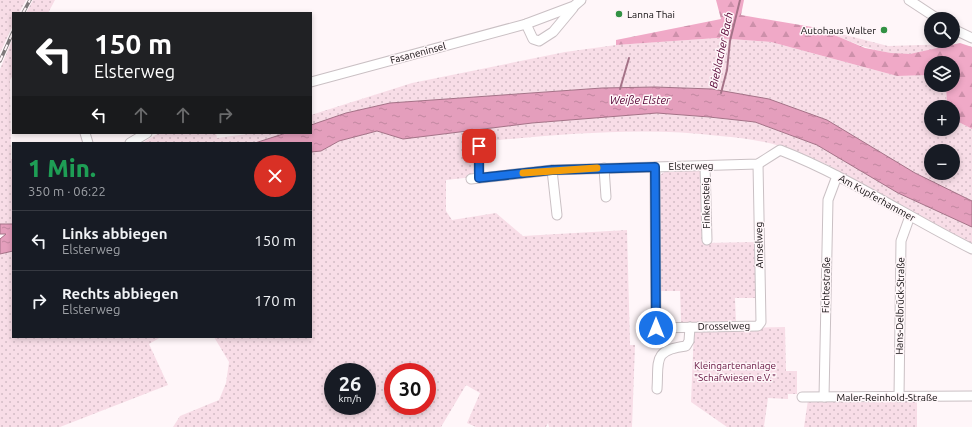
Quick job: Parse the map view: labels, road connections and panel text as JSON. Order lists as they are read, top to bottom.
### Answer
{
  "streets": {
    "street": [
      "Fasaneninsel",
      "Elsterweg",
      "Am Kupferhammer",
      "Finkensteig",
      "Amselweg",
      "Fichtestraße",
      "Hans-Delbrück-Straße",
      "Drosselweg",
      "Maler-Reinhold-Straße"
    ]
  },
  "crossings": [
    ["Elsterweg", "Am Kupferhammer"],
    ["Elsterweg", "Finkensteig"],
    ["Elsterweg", "Amselweg"],
    ["Elsterweg", "Drosselweg"],
    ["Am Kupferhammer", "Amselweg"],
    ["Am Kupferhammer", "Fichtestraße"],
    ["Am Kupferhammer", "Hans-Delbrück-Straße"],
    ["Amselweg", "Drosselweg"],
    ["Fichtestraße", "Maler-Reinhold-Straße"],
    ["Hans-Delbrück-Straße", "Maler-Reinhold-Straße"]
  ],
  "water": ["Bieblacher Bach", "Weiße Elster"],
  "parks": ["Kleingartenanlage \"Schafwiesen e.V.\""],
  "places": ["Lanna Thai", "Autohaus Walter"],
  "page": {
    "map_buttons": ["+", "−"],
    "turn": ["150 m", "Elsterweg"],
    "heading": ["1 Min.", "350 m · 06:22"],
    "list": [
      {
        "name": "Links abbiegen",
        "note": "Elsterweg",
        "value": "150 m"
      },
      {
        "name": "Rechts abbiegen",
        "note": "Elsterweg",
        "value": "170 m"
      }
    ],
    "speed": "26 km/h",
    "limit": "30"
  }
}
